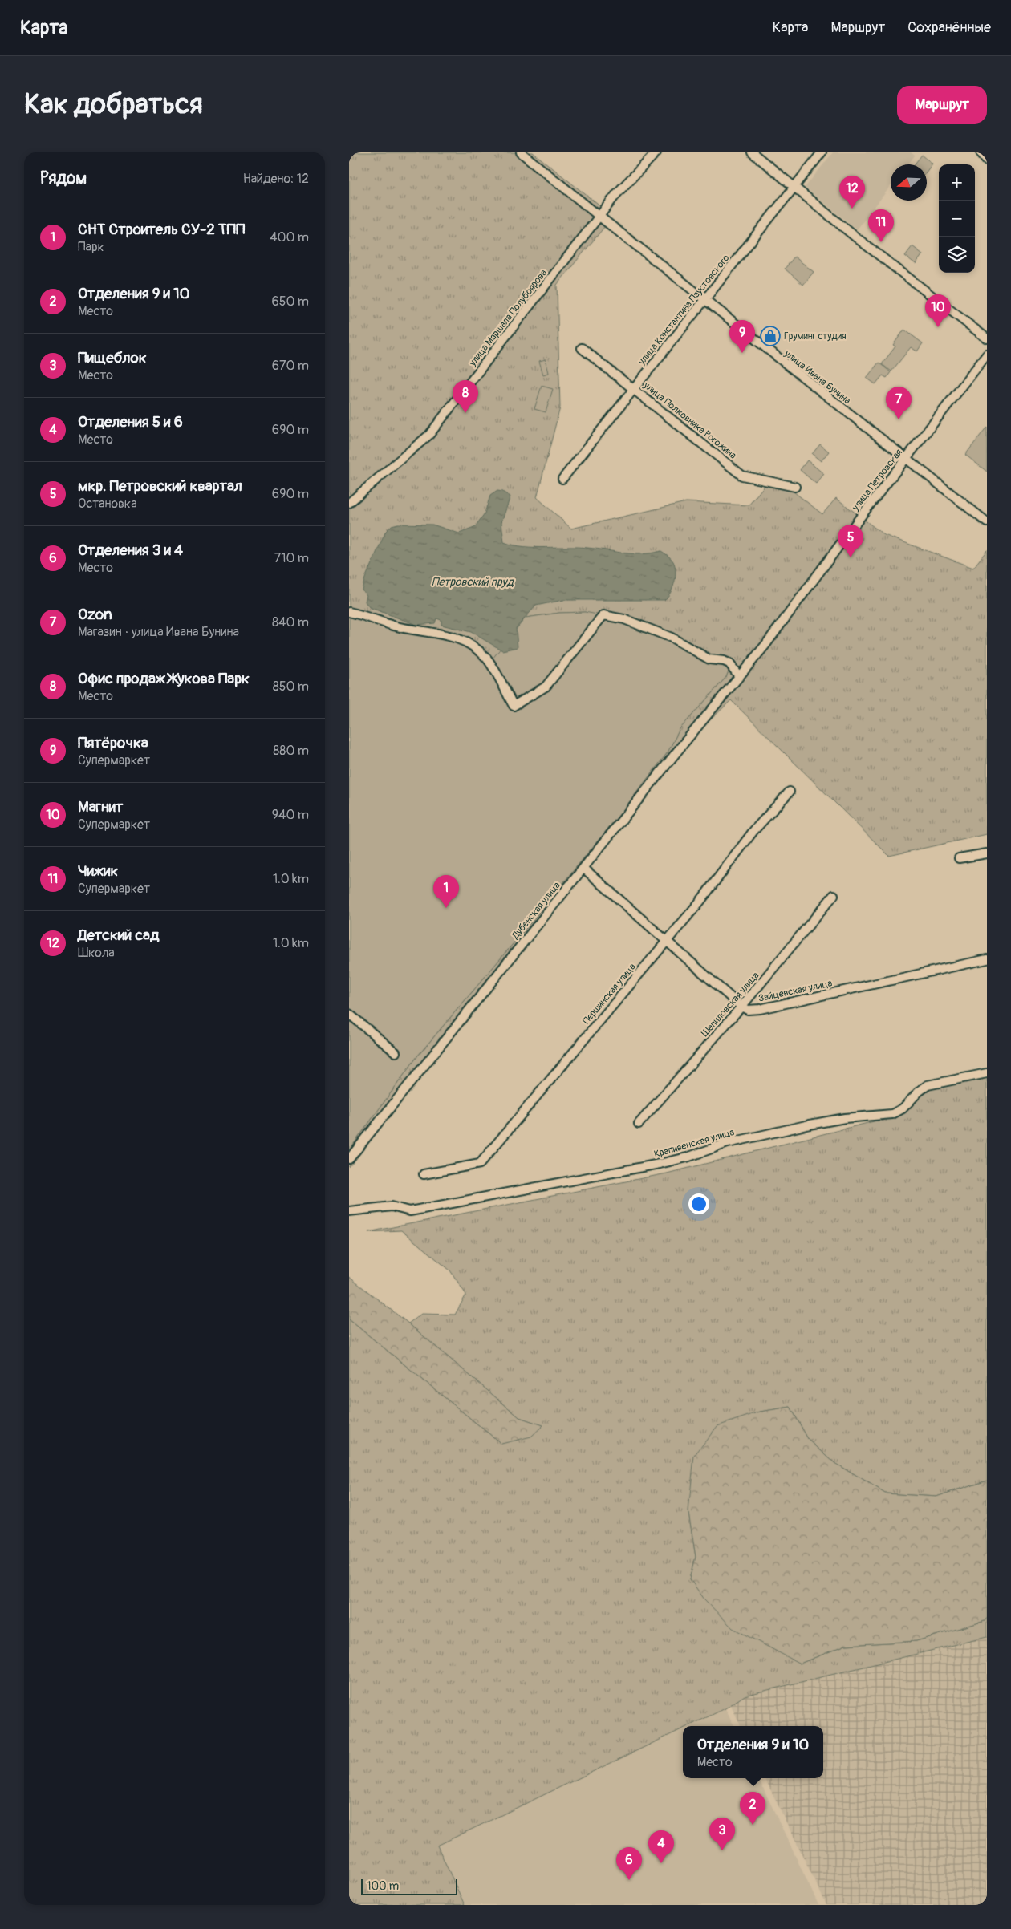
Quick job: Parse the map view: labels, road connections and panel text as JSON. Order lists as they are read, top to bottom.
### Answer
{
  "streets": {
    "street": [
      "улица Константина Паустовского",
      "улица Маршала Полубоярова",
      "улица Ивана Бунина",
      "улица Полковника Рогожина",
      "улица Петровская",
      "Дубенская улица",
      "Зайцевская улица",
      "Першинская улица",
      "Шепиловская улица",
      "Крапивенская улица"
    ]
  },
  "crossings": [
    ["улица Константина Паустовского", "улица Ивана Бунина"],
    ["улица Константина Паустовского", "улица Полковника Рогожина"],
    ["улица Маршала Полубоярова", "улица Ивана Бунина"],
    ["улица Ивана Бунина", "улица Петровская"],
    ["улица Петровская", "Дубенская улица"],
    ["Зайцевская улица", "Шепиловская улица"]
  ],
  "water": ["Петровский пруд"],
  "places": {
    "shop": ["Груминг студия"]
  },
  "scale_bar": "100 m",
  "north": "left",
  "page": {
    "header": "Карта",
    "nav": ["Карта", "Маршрут", "Сохранённые"],
    "buttons": "Маршрут",
    "title": "Как добраться",
    "heading": ["Рядом", "Найдено: 12"],
    "map_buttons": ["+", "−"],
    "pins": [
      "12",
      "11",
      "10",
      "9",
      "8",
      "7",
      "5",
      "1",
      "2",
      "3",
      "4",
      "6"
    ],
    "list": [
      {
        "mark": "1",
        "name": "СНТ Строитель СУ-2 ТПП",
        "note": "Парк",
        "value": "400 m"
      },
      {
        "mark": "2",
        "name": "Отделения 9 и 10",
        "note": "Место",
        "value": "650 m"
      },
      {
        "mark": "3",
        "name": "Пищеблок",
        "note": "Место",
        "value": "670 m"
      },
      {
        "mark": "4",
        "name": "Отделения 5 и 6",
        "note": "Место",
        "value": "690 m"
      },
      {
        "mark": "5",
        "name": "мкр. Петровский квартал",
        "note": "Остановка",
        "value": "690 m"
      },
      {
        "mark": "6",
        "name": "Отделения 3 и 4",
        "note": "Место",
        "value": "710 m"
      },
      {
        "mark": "7",
        "name": "Ozon",
        "note": "Магазин · улица Ивана Бунина",
        "value": "840 m"
      },
      {
        "mark": "8",
        "name": "Офис продаж Жукова Парк",
        "note": "Место",
        "value": "850 m"
      },
      {
        "mark": "9",
        "name": "Пятёрочка",
        "note": "Супермаркет",
        "value": "880 m"
      },
      {
        "mark": "10",
        "name": "Магнит",
        "note": "Супермаркет",
        "value": "940 m"
      },
      {
        "mark": "11",
        "name": "Чижик",
        "note": "Супермаркет",
        "value": "1.0 km"
      },
      {
        "mark": "12",
        "name": "Детский сад",
        "note": "Школа",
        "value": "1.0 km"
      }
    ],
    "popup": ["Отделения 9 и 10", "Место"],
    "scale": "100 m"
  }
}
